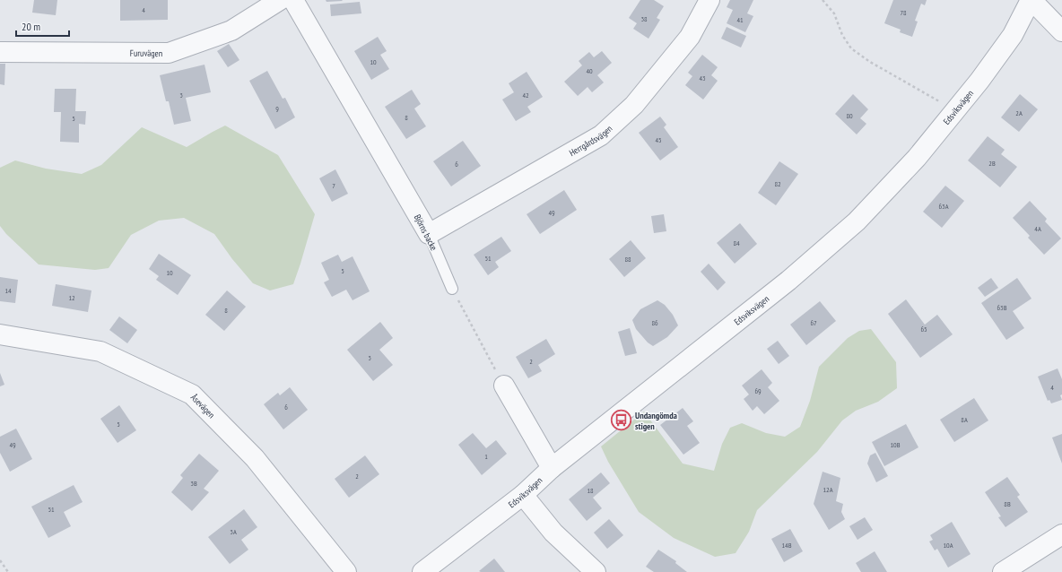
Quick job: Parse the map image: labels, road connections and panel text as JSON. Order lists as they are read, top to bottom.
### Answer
{
  "streets": {
    "street": [
      "Furuvägen",
      "Edsviksvägen",
      "Herrgårdsvägen",
      "Björns backe",
      "Åsevägen"
    ]
  },
  "crossings": [
    ["Herrgårdsvägen", "Björns backe"]
  ],
  "places": {
    "bus stop": ["Undangömda stigen"]
  },
  "house_numbers": [
    "4",
    "78",
    "38",
    "41",
    "10",
    "40",
    "43",
    "3",
    "42",
    "9",
    "2A",
    "80",
    "8",
    "5",
    "45",
    "2B",
    "6",
    "82",
    "7",
    "63A",
    "49",
    "4A",
    "84",
    "51",
    "88",
    "5",
    "10",
    "14",
    "12",
    "63B",
    "8",
    "86",
    "67",
    "65",
    "3",
    "2",
    "4",
    "69",
    "6",
    "8A",
    "5",
    "49",
    "10B",
    "1",
    "2",
    "3B",
    "12A",
    "18",
    "8B",
    "51",
    "3A",
    "14B",
    "10A"
  ],
  "scale_bar": "20 m"
}
